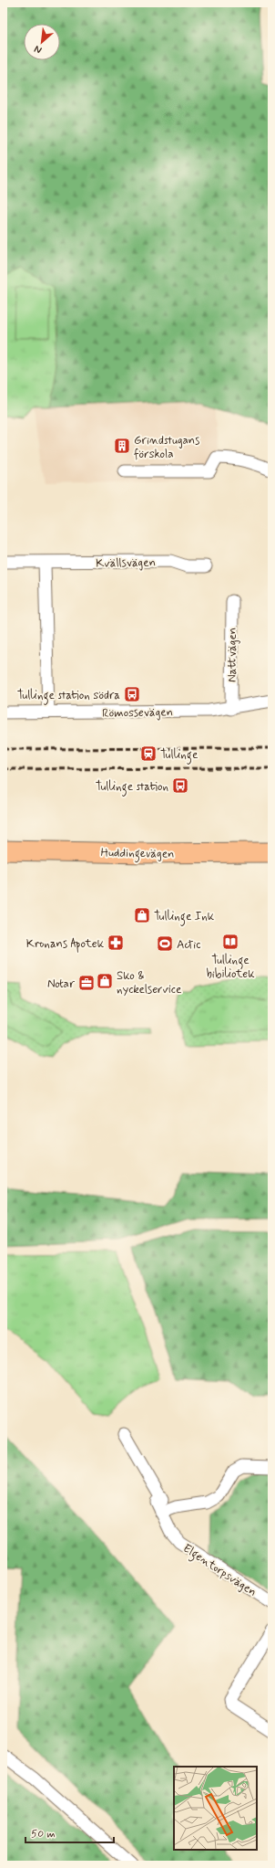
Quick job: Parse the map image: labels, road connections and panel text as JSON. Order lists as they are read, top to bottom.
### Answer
{
  "streets": {
    "main road": ["Huddingevägen"],
    "street": [
      "Kvällsvägen",
      "Nattvägen",
      "Römossevägen",
      "Elgentorpsvägen"
    ]
  },
  "crossings": [
    ["Nattvägen", "Römossevägen"]
  ],
  "places": {
    "building": ["Grindstugans förskola"],
    "bus stop": ["Tullinge station södra", "Tullinge station"],
    "station": ["Tullinge"],
    "shop": ["Tullinge Ink", "Sko & nyckelservice"],
    "library": ["Tullinge bibiliotek"],
    "pharmacy": ["Kronans Apotek"],
    "sports": ["Actic"],
    "office": ["Notar"]
  },
  "scale_bar": "50 m",
  "north": "bottom left"
}
